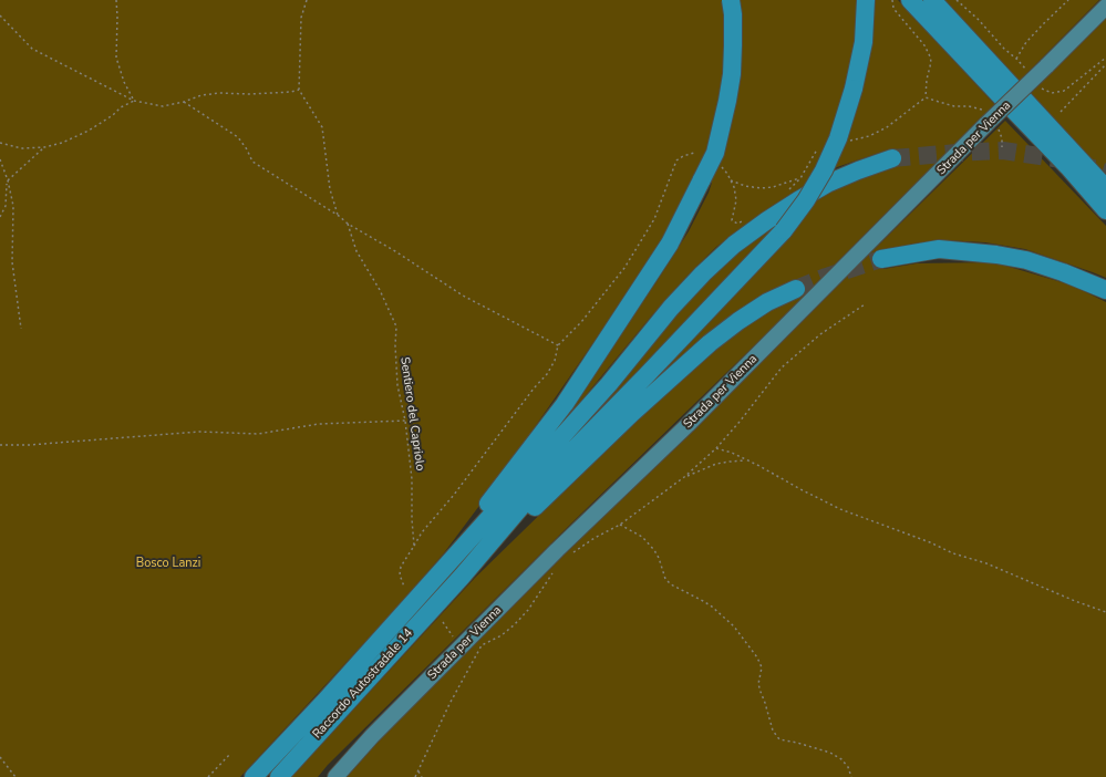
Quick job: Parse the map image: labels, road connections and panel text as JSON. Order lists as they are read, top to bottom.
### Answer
{
  "streets": {
    "highway": ["Raccordo Autostradale 14"],
    "main road": ["Strada per Vienna"],
    "path": ["Sentiero del Capriolo"]
  },
  "parks": ["Bosco Lanzi"]
}
